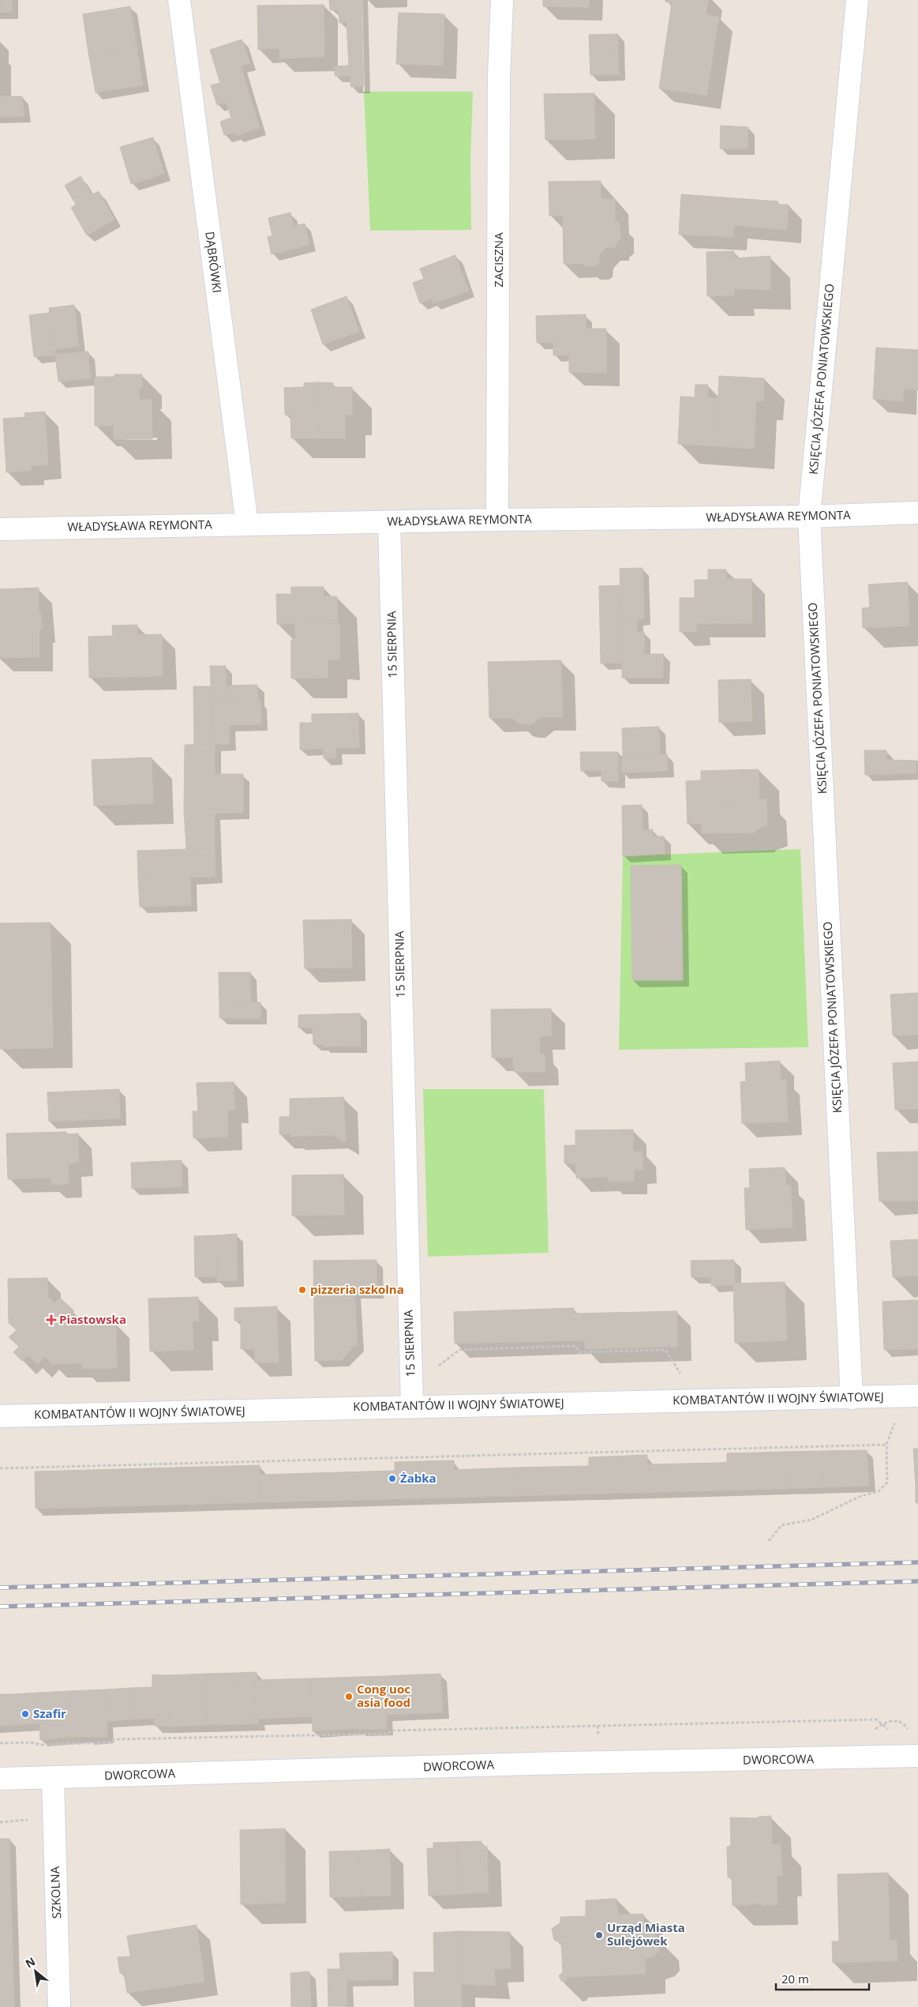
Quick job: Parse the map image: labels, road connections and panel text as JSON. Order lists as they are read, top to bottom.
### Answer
{
  "streets": {
    "street": [
      "ZACISZNA",
      "DĄBRÓWKI",
      "KSIĘCIA JÓZEFA PONIATOWSKIEGO",
      "WŁADYSŁAWA REYMONTA",
      "15 SIERPNIA",
      "KOMBATANTÓW II WOJNY ŚWIATOWEJ",
      "DWORCOWA",
      "SZKOLNA"
    ]
  },
  "crossings": [
    ["ZACISZNA", "WŁADYSŁAWA REYMONTA"],
    ["DĄBRÓWKI", "WŁADYSŁAWA REYMONTA"],
    ["KSIĘCIA JÓZEFA PONIATOWSKIEGO", "WŁADYSŁAWA REYMONTA"],
    ["KSIĘCIA JÓZEFA PONIATOWSKIEGO", "KOMBATANTÓW II WOJNY ŚWIATOWEJ"],
    ["WŁADYSŁAWA REYMONTA", "15 SIERPNIA"],
    ["15 SIERPNIA", "KOMBATANTÓW II WOJNY ŚWIATOWEJ"],
    ["DWORCOWA", "SZKOLNA"]
  ],
  "places": {
    "other": [
      "pizzeria szkolna",
      "Żabka",
      "Cong uoc asia food",
      "Szafir",
      "Urząd Miasta Sulejówek"
    ],
    "health": ["Piastowska"]
  },
  "scale_bar": "20 m",
  "north": "top left"
}
